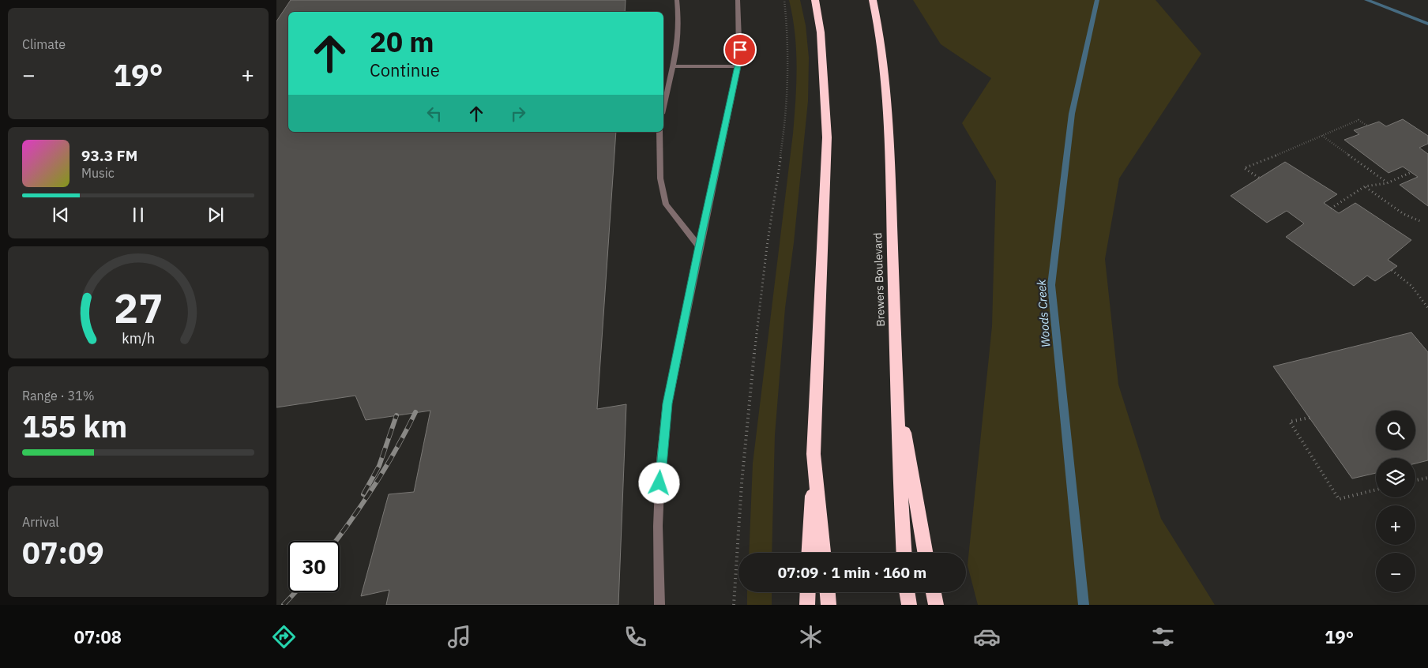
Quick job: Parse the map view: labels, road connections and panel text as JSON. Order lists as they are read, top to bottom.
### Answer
{
  "streets": {
    "highway": ["Brewers Boulevard"]
  },
  "water": ["Woods Creek"],
  "page": {
    "tile": [
      "Climate",
      ["Range · 31%", "155 km"],
      ["Arrival", "07:09"]
    ],
    "turn": ["20 m", "Continue"],
    "heat": ["−", "19°", "+"],
    "song": ["93.3 FM", "Music"],
    "map_buttons": ["+", "−"],
    "limit": "30",
    "trip": "07:09 · 1 min · 160 m",
    "tabs": ["07:08", "19°"],
    "gauge": ["27", "km/h"]
  }
}
